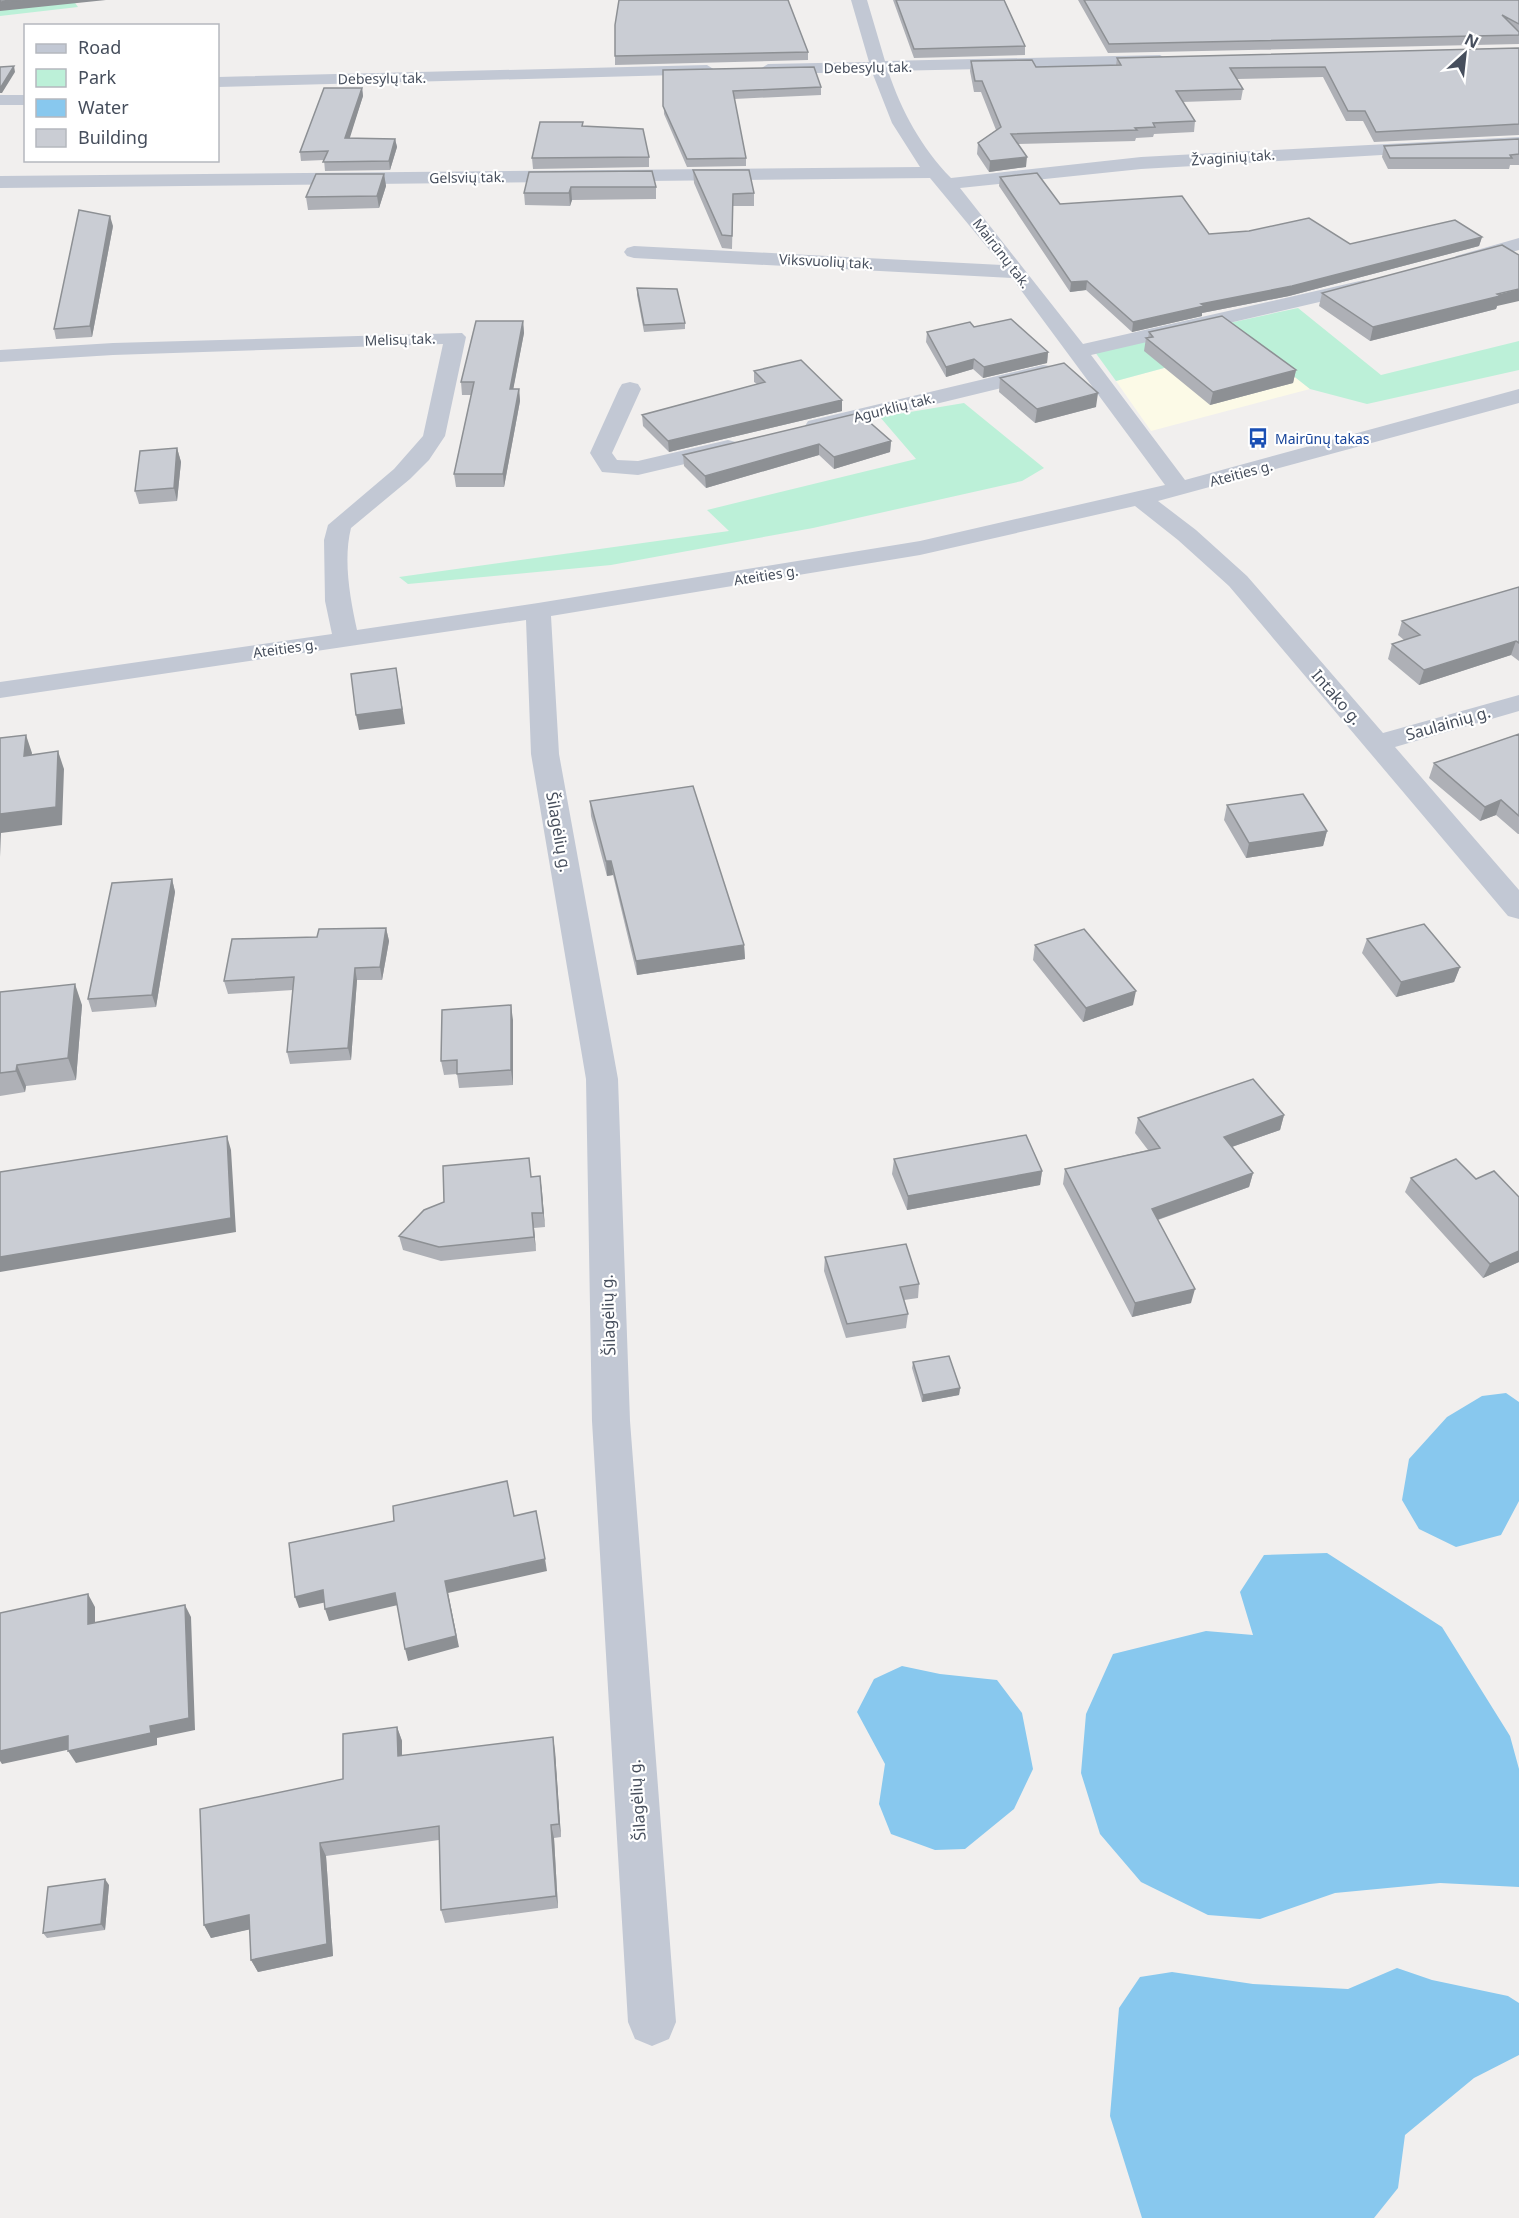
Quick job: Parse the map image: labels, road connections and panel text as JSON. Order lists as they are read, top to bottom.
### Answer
{
  "streets": {
    "street": [
      "Debesylų tak.",
      "Žvaginių tak.",
      "Gelsvių tak.",
      "Mairūnų tak.",
      "Viksvuolių tak.",
      "Melisų tak.",
      "Agurklių tak.",
      "Ateities g.",
      "Intako g.",
      "Saulainių g.",
      "Šilagėlių g."
    ]
  },
  "crossings": [
    ["Debesylų tak.", "Mairūnų tak."],
    ["Žvaginių tak.", "Gelsvių tak."],
    ["Žvaginių tak.", "Mairūnų tak."],
    ["Gelsvių tak.", "Mairūnų tak."],
    ["Mairūnų tak.", "Viksvuolių tak."],
    ["Mairūnų tak.", "Agurklių tak."],
    ["Mairūnų tak.", "Ateities g."],
    ["Melisų tak.", "Ateities g."],
    ["Ateities g.", "Intako g."],
    ["Ateities g.", "Šilagėlių g."],
    ["Intako g.", "Saulainių g."]
  ],
  "places": {
    "bus stop": ["Mairūnų takas"]
  },
  "legend": [
    "Road",
    "Park",
    "Water",
    "Building"
  ],
  "north": "top right"
}
